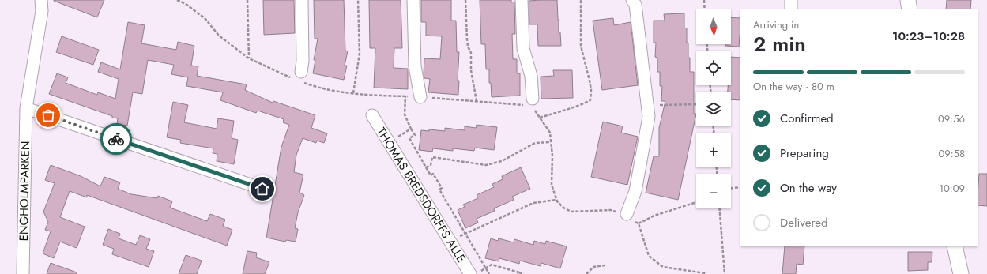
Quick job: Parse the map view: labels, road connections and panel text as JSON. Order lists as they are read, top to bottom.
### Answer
{
  "streets": {
    "street": ["ENGHOLMPARKEN", "THOMAS BREDSDORFFS ALLE"]
  },
  "north": "bottom",
  "page": {
    "map_buttons": ["+", "−"],
    "heading": ["2 min", "Arriving in", "10:23–10:28"],
    "bar": "On the way · 80 m",
    "list": [
      ["Confirmed", "09:56"],
      ["Preparing", "09:58"],
      ["On the way", "10:09"],
      "Delivered"
    ]
  }
}
